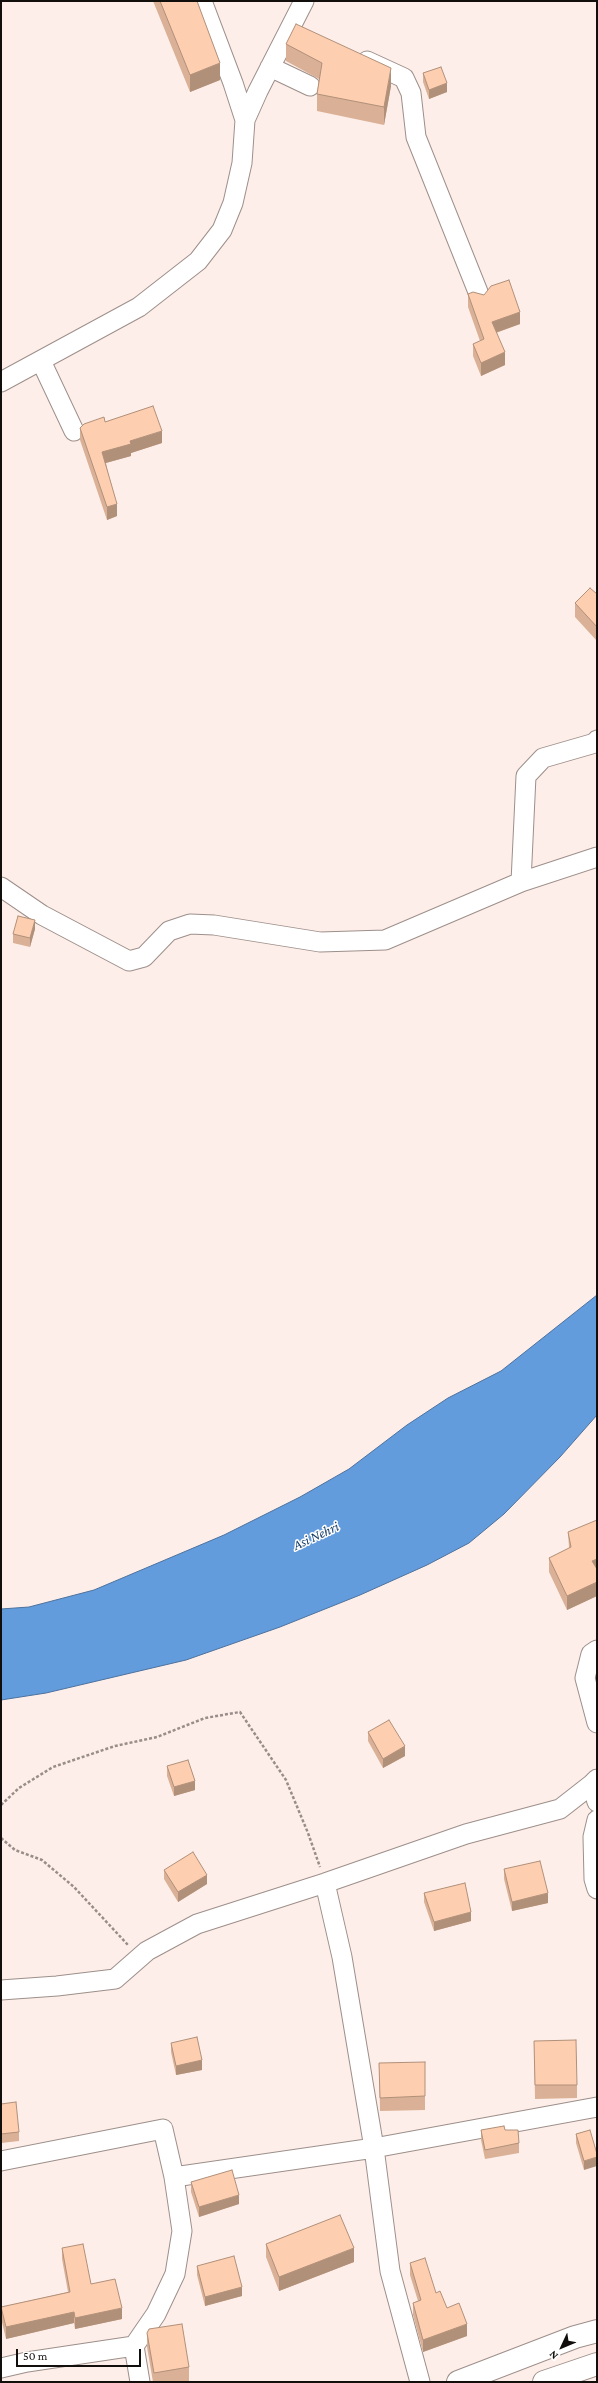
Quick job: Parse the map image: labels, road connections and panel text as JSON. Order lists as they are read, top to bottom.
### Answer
{
  "water": ["Asi Nehri"],
  "scale_bar": "50 m",
  "north": "bottom left"
}
